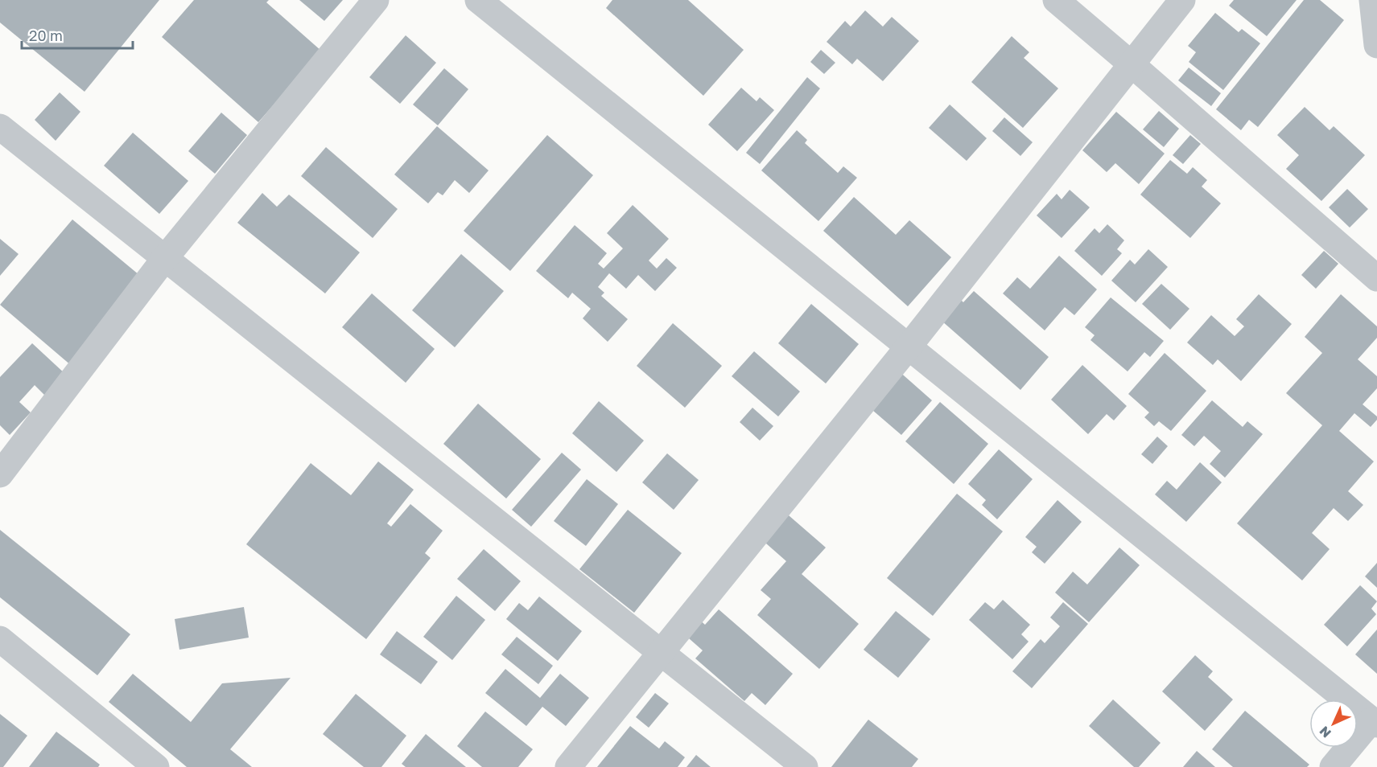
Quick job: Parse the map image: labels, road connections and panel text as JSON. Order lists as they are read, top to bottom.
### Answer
{
  "scale_bar": "20 m",
  "north": "bottom left"
}
